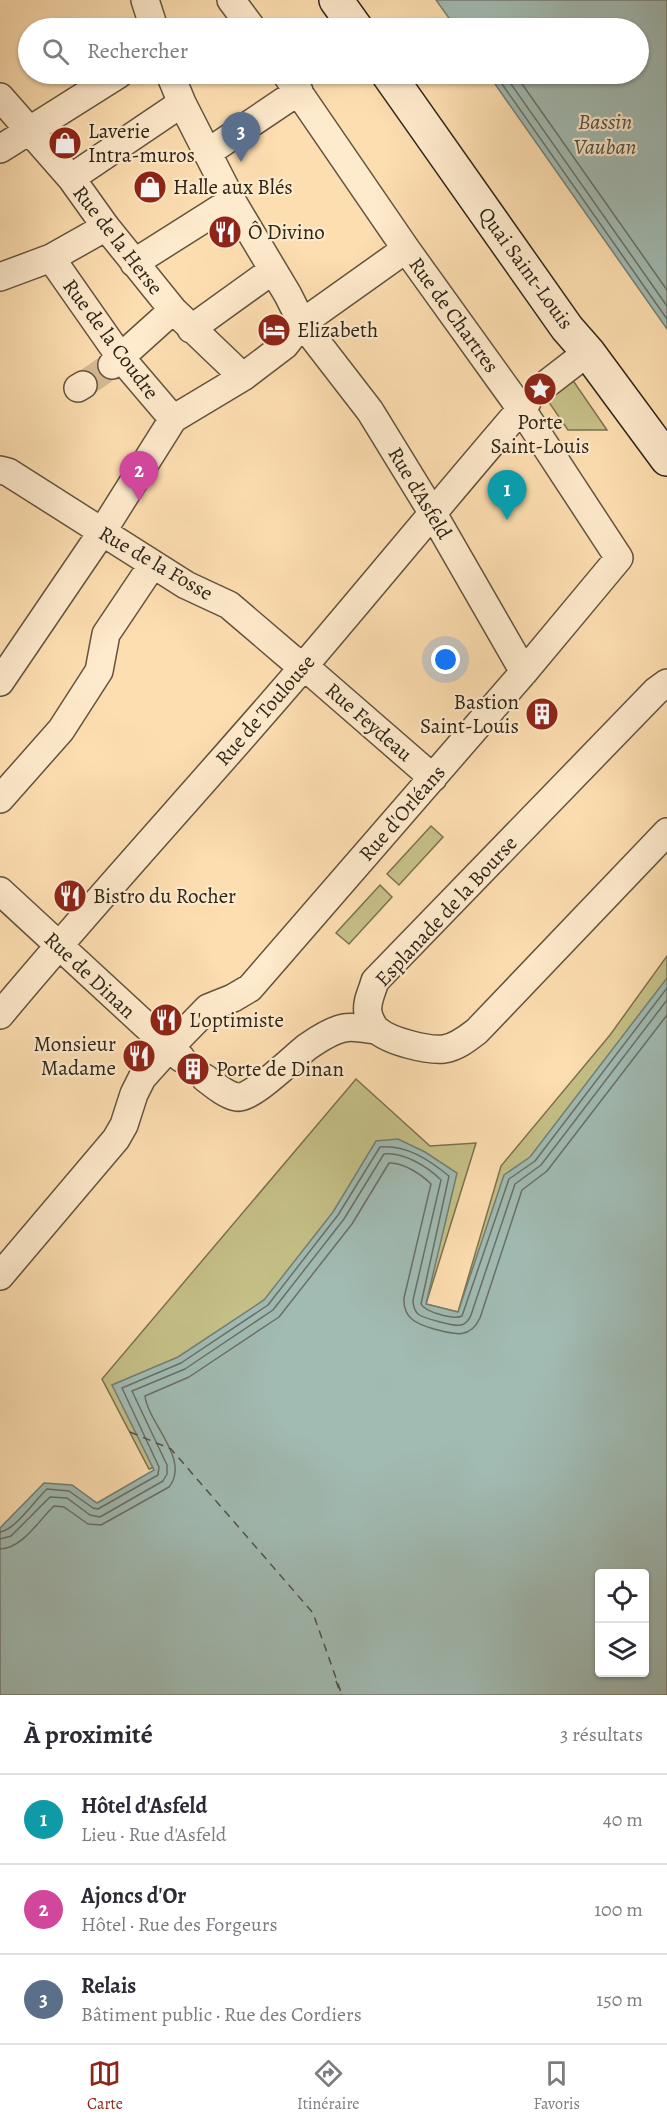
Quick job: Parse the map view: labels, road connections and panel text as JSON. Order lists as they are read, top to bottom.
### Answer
{
  "streets": {
    "main road": ["Quai Saint-Louis"],
    "street": [
      "Rue de la Herse",
      "Rue de Chartres",
      "Rue de la Coudre",
      "Rue d'Asfeld",
      "Rue de la Fosse",
      "Rue de Toulouse",
      "Rue Feydeau",
      "Rue d'Orléans",
      "Esplanade de la Bourse",
      "Rue de Dinan"
    ]
  },
  "crossings": [
    ["Quai Saint-Louis", "Rue de Toulouse"],
    ["Rue de Chartres", "Rue de Toulouse"],
    ["Rue de Chartres", "Rue d'Orléans"],
    ["Rue d'Asfeld", "Rue de Toulouse"],
    ["Rue d'Asfeld", "Rue d'Orléans"],
    ["Rue de la Fosse", "Rue de Toulouse"],
    ["Rue de la Fosse", "Rue Feydeau"],
    ["Rue de Toulouse", "Rue Feydeau"],
    ["Rue de Toulouse", "Rue de Dinan"],
    ["Rue Feydeau", "Rue d'Orléans"],
    ["Rue d'Orléans", "Rue de Dinan"]
  ],
  "water": ["Bassin Vauban"],
  "places": {
    "shop": ["Laverie Intra-muros", "Halle aux Blés"],
    "restaurant": [
      "Ô Divino",
      "Bistro du Rocher",
      "L'optimiste",
      "Monsieur Madame"
    ],
    "hotel": ["Elizabeth"],
    "place": ["Porte Saint-Louis"],
    "building": ["Bastion Saint-Louis", "Porte de Dinan"]
  },
  "page": {
    "search": "Rechercher",
    "pins": ["3", "2", "1"],
    "heading": ["À proximité", "3 résultats"],
    "list": [
      {
        "mark": "1",
        "name": "Hôtel d'Asfeld",
        "note": "Lieu · Rue d'Asfeld",
        "value": "40 m"
      },
      {
        "mark": "2",
        "name": "Ajoncs d'Or",
        "note": "Hôtel · Rue des Forgeurs",
        "value": "100 m"
      },
      {
        "mark": "3",
        "name": "Relais",
        "note": "Bâtiment public · Rue des Cordiers",
        "value": "150 m"
      }
    ],
    "nav": ["Carte", "Itinéraire", "Favoris"]
  }
}
